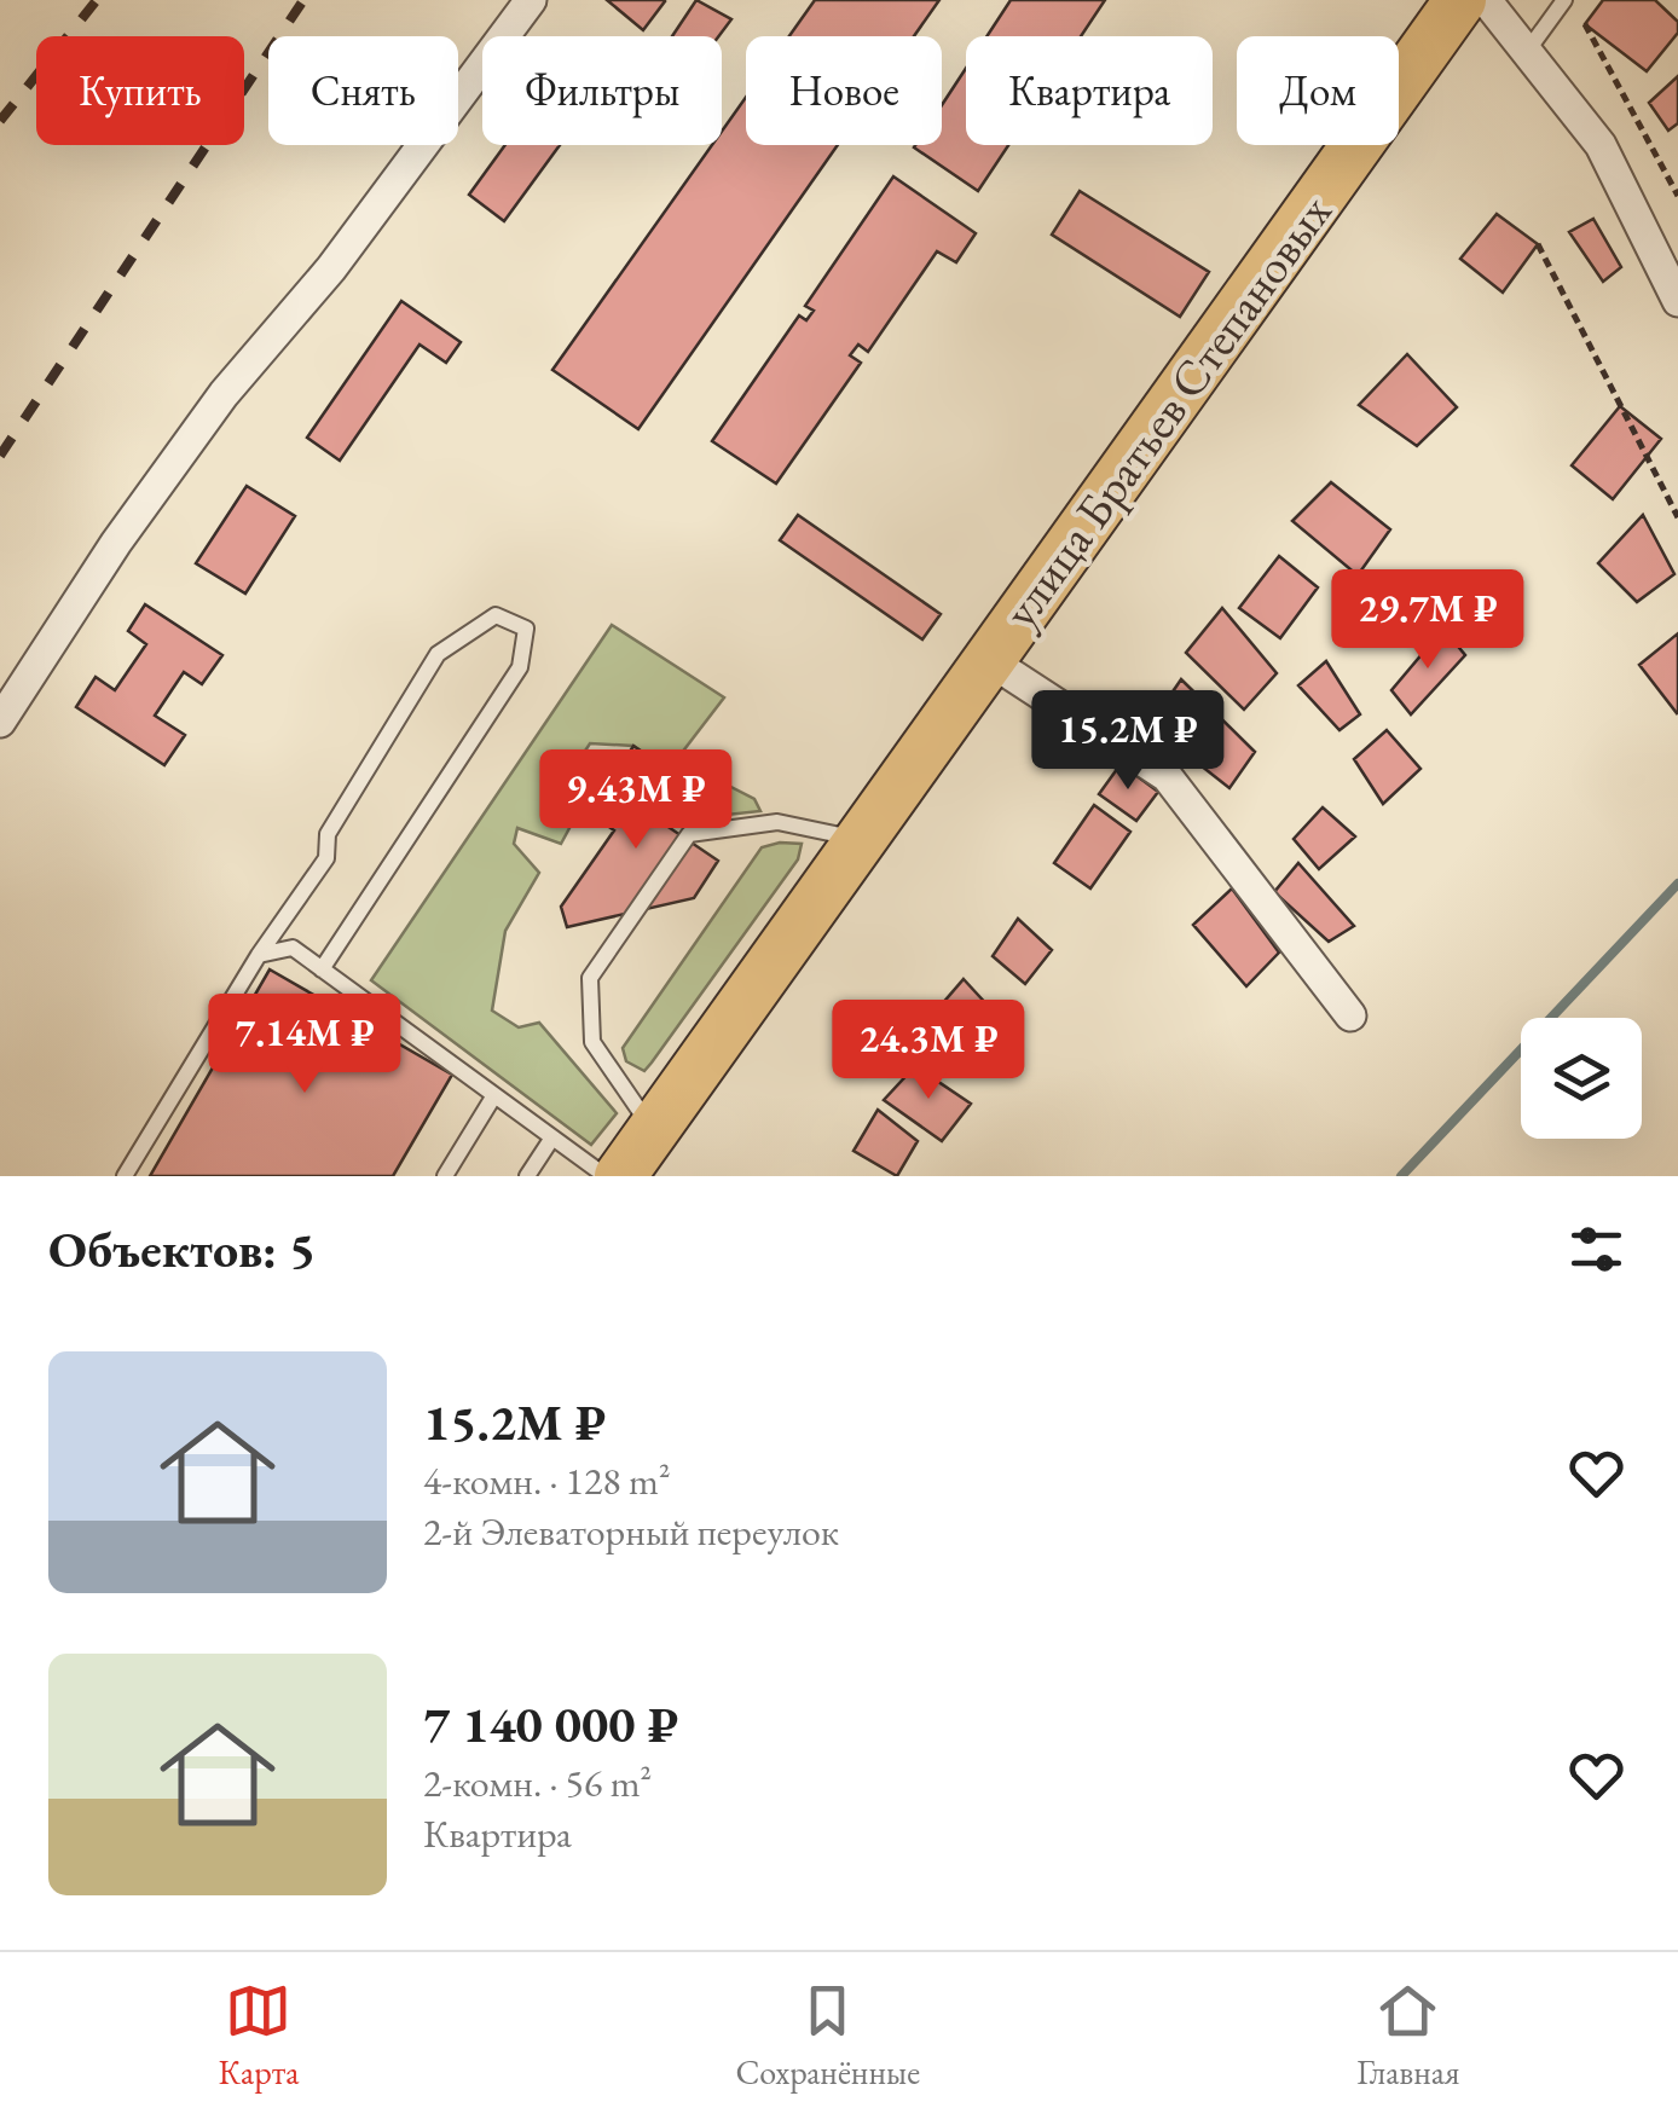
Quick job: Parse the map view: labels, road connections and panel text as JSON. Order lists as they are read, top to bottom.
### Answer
{
  "streets": {
    "main road": ["улица Братьев Степановых"]
  },
  "page": {
    "chip": [
      "Купить",
      "Снять",
      "Фильтры",
      "Новое",
      "Квартира",
      "Дом"
    ],
    "price": [
      "29.7M ₽",
      "15.2M ₽",
      "9.43M ₽",
      "7.14M ₽",
      "24.3M ₽"
    ],
    "heading": "Объектов: 5",
    "list": [
      {
        "name": "15.2M ₽",
        "note": "4-комн. · 128 m² · 2-й Элеваторный переулок"
      },
      {
        "name": "7 140 000 ₽",
        "note": "2-комн. · 56 m² · Квартира"
      }
    ],
    "tabs": ["Карта", "Сохранённые", "Главная"]
  }
}
